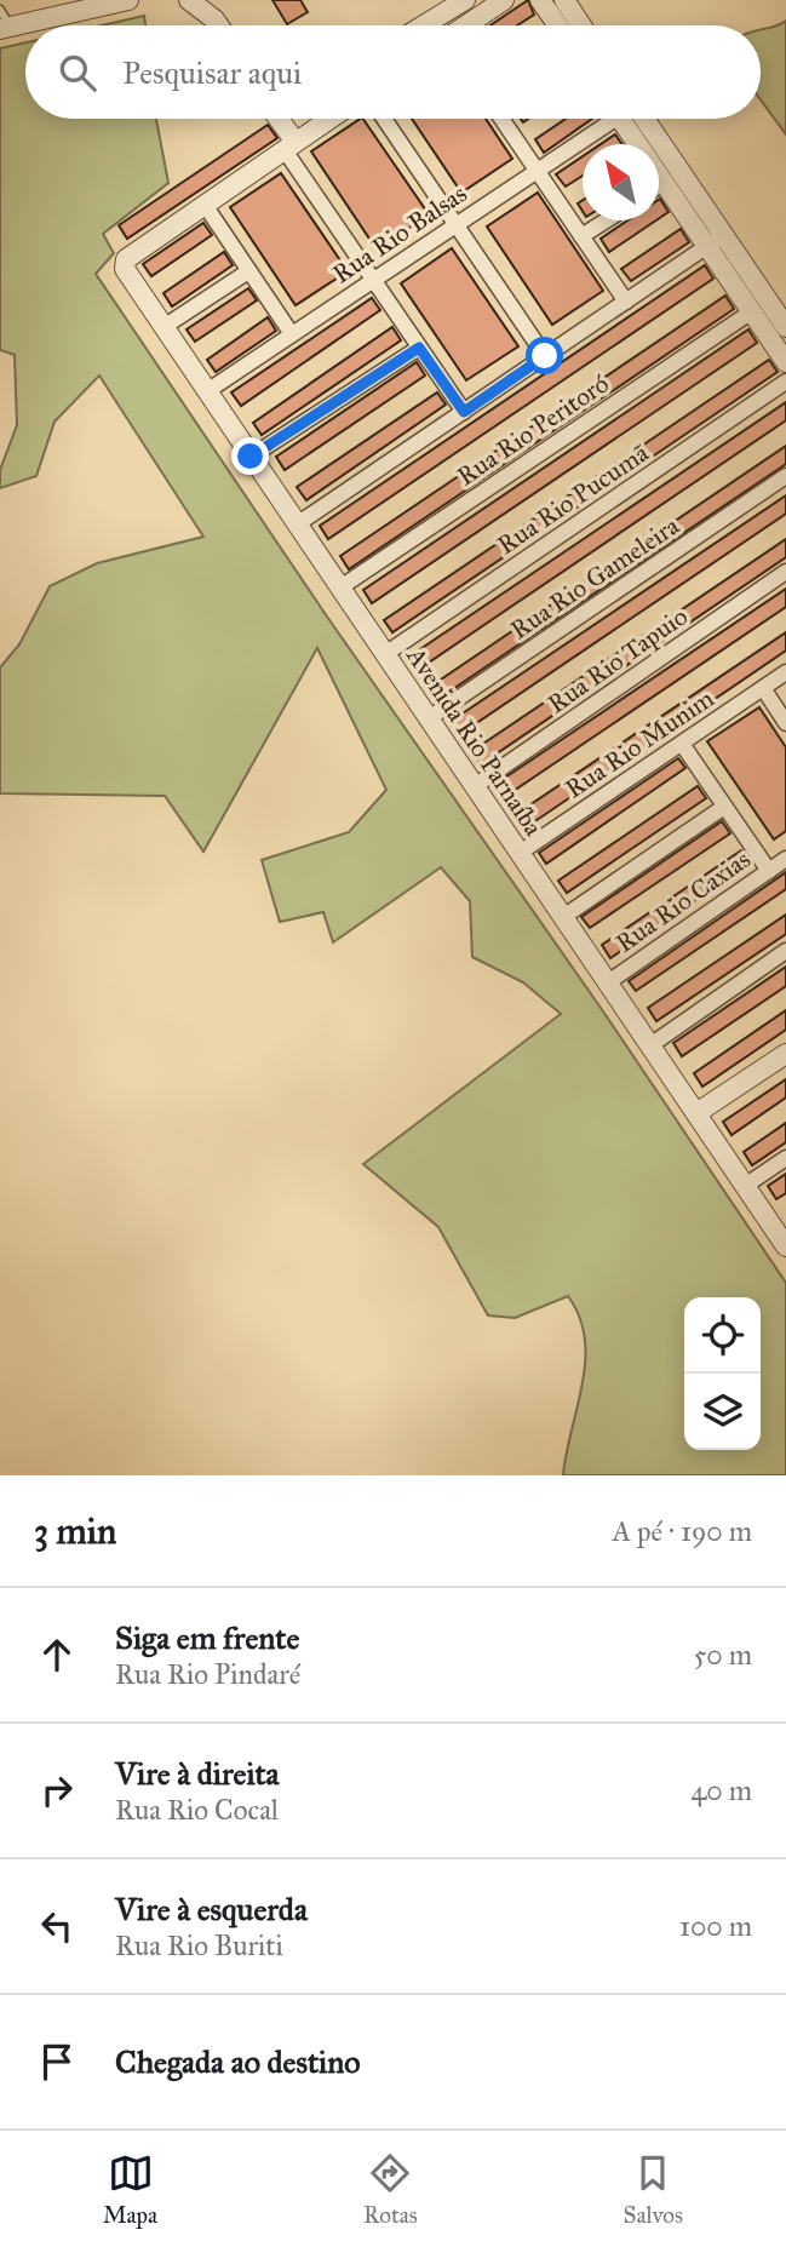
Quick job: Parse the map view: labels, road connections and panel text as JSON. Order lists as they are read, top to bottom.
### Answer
{
  "streets": {
    "street": [
      "Rua Rio Balsas",
      "Rua Rio Peritoró",
      "Rua Rio Pucumã",
      "Rua Rio Gameleira",
      "Rua Rio Tapuio",
      "Avenida Rio Parnaíba",
      "Rua Rio Munim",
      "Rua Rio Caxias"
    ]
  },
  "crossings": [
    ["Rua Rio Balsas", "Avenida Rio Parnaíba"],
    ["Rua Rio Peritoró", "Avenida Rio Parnaíba"],
    ["Rua Rio Pucumã", "Avenida Rio Parnaíba"],
    ["Rua Rio Gameleira", "Avenida Rio Parnaíba"],
    ["Rua Rio Tapuio", "Avenida Rio Parnaíba"],
    ["Avenida Rio Parnaíba", "Rua Rio Munim"],
    ["Avenida Rio Parnaíba", "Rua Rio Caxias"]
  ],
  "north": "top left",
  "page": {
    "search": "Pesquisar aqui",
    "heading": ["3 min", "A pé · 190 m"],
    "list": [
      ["Siga em frente", "Rua Rio Pindaré", "50 m"],
      ["Vire à direita", "Rua Rio Cocal", "40 m"],
      ["Vire à esquerda", "Rua Rio Buriti", "100 m"],
      "Chegada ao destino"
    ],
    "nav": ["Mapa", "Rotas", "Salvos"]
  }
}
